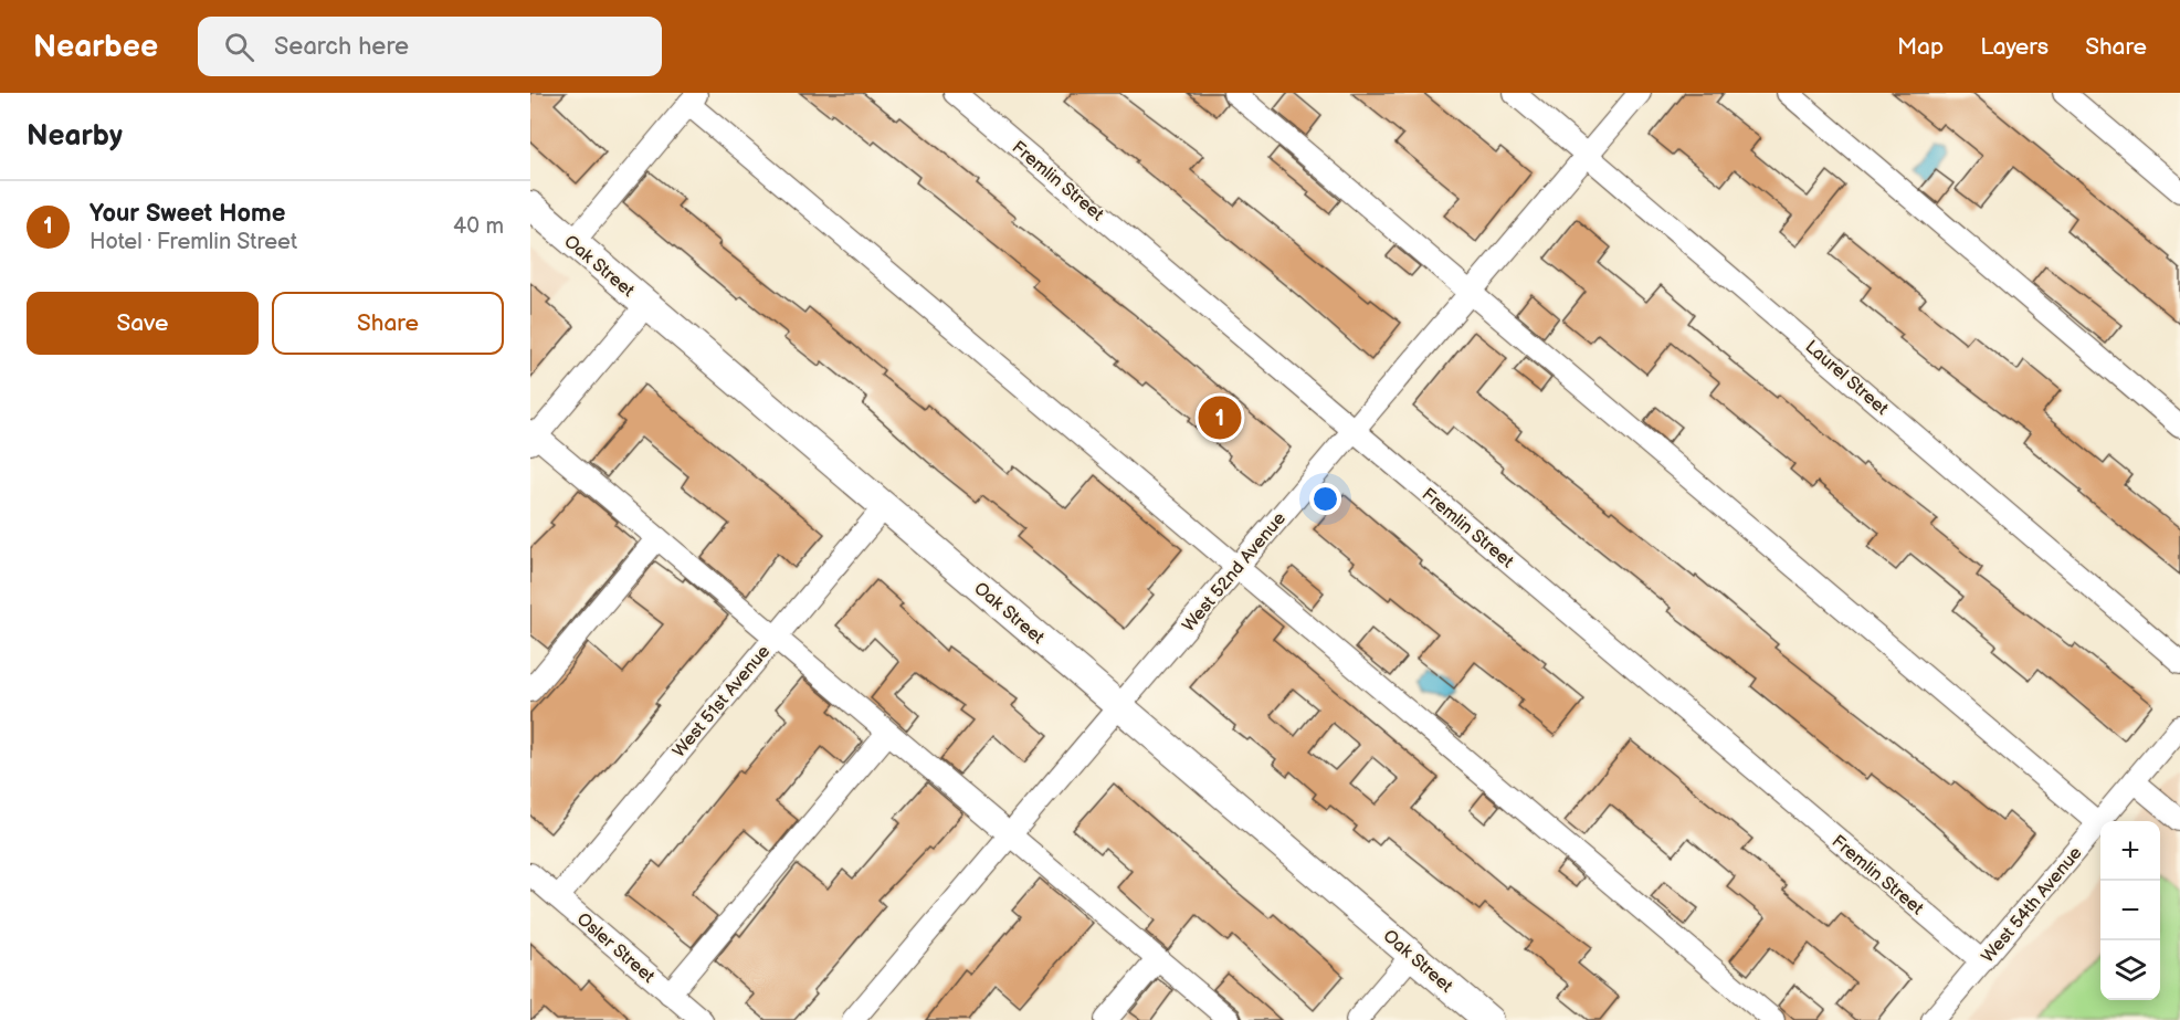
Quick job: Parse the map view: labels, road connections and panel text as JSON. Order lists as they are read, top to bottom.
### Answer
{
  "streets": {
    "main road": ["Oak Street"],
    "street": [
      "Fremlin Street",
      "Laurel Street",
      "West 52nd Avenue",
      "West 51st Avenue",
      "West 54th Avenue",
      "Osler Street"
    ]
  },
  "crossings": [
    ["Fremlin Street", "West 52nd Avenue"],
    ["Fremlin Street", "West 54th Avenue"],
    ["Oak Street", "West 52nd Avenue"],
    ["Oak Street", "West 51st Avenue"],
    ["Laurel Street", "West 52nd Avenue"],
    ["West 51st Avenue", "Osler Street"]
  ],
  "page": {
    "header": "Nearbee",
    "search": "Search here",
    "nav": ["Map", "Layers", "Share"],
    "heading": "Nearby",
    "list": [
      {
        "mark": "1",
        "name": "Your Sweet Home",
        "note": "Hotel · Fremlin Street",
        "value": "40 m"
      }
    ],
    "buttons": ["Save", "Share"],
    "pins": "1",
    "map_buttons": ["+", "−"]
  }
}
